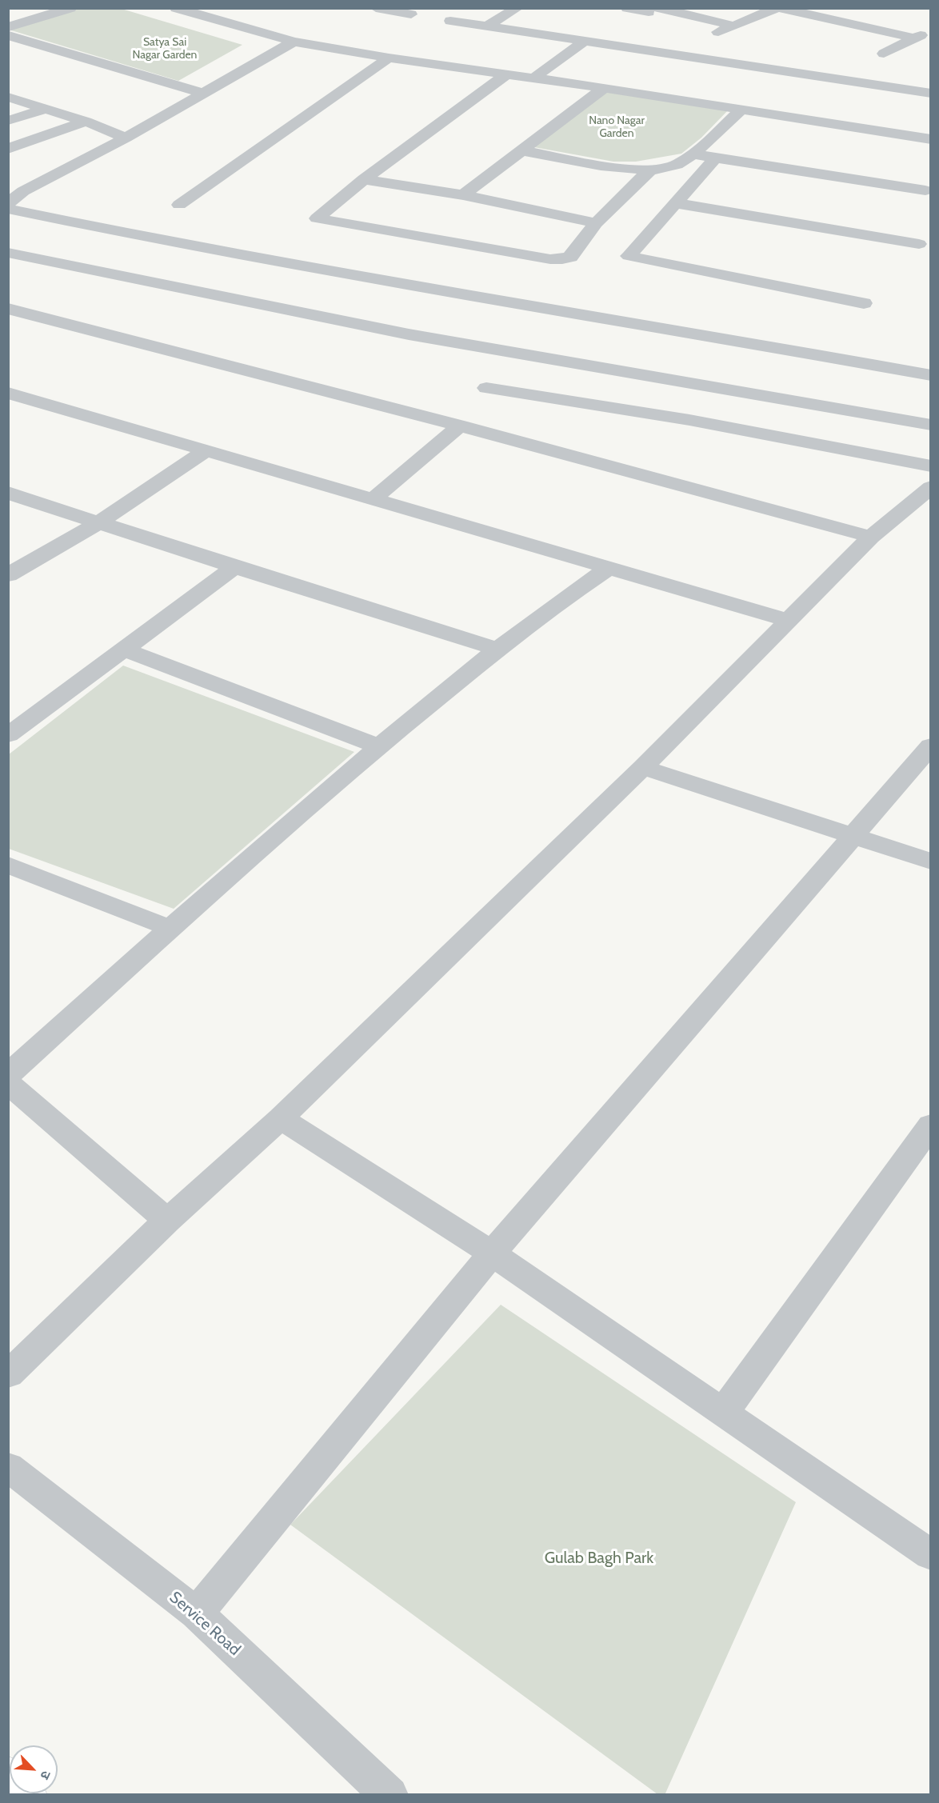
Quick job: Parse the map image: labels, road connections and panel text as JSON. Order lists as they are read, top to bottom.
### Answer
{
  "streets": {
    "street": ["Service Road"]
  },
  "parks": ["Satya Sai Nagar Garden", "Nano Nagar Garden", "Gulab Bagh Park"],
  "north": "bottom right"
}
